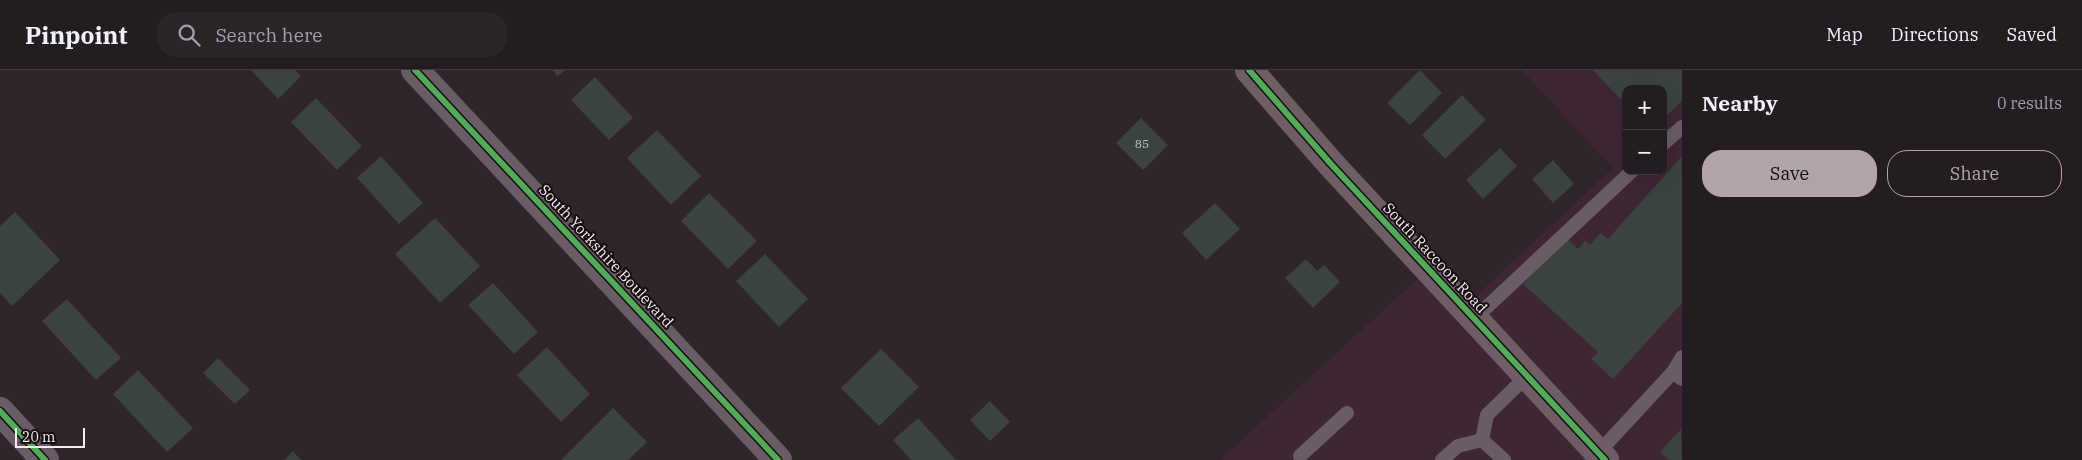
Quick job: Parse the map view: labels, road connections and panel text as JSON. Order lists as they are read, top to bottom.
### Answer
{
  "streets": {
    "street": ["South Yorkshire Boulevard", "South Raccoon Road"]
  },
  "house_numbers": ["85"],
  "scale_bar": "20 m",
  "page": {
    "header": "Pinpoint",
    "search": "Search here",
    "nav": ["Map", "Directions", "Saved"],
    "heading": ["Nearby", "0 results"],
    "map_buttons": ["+", "−"],
    "buttons": ["Save", "Share"],
    "scale": "20 m"
  }
}
